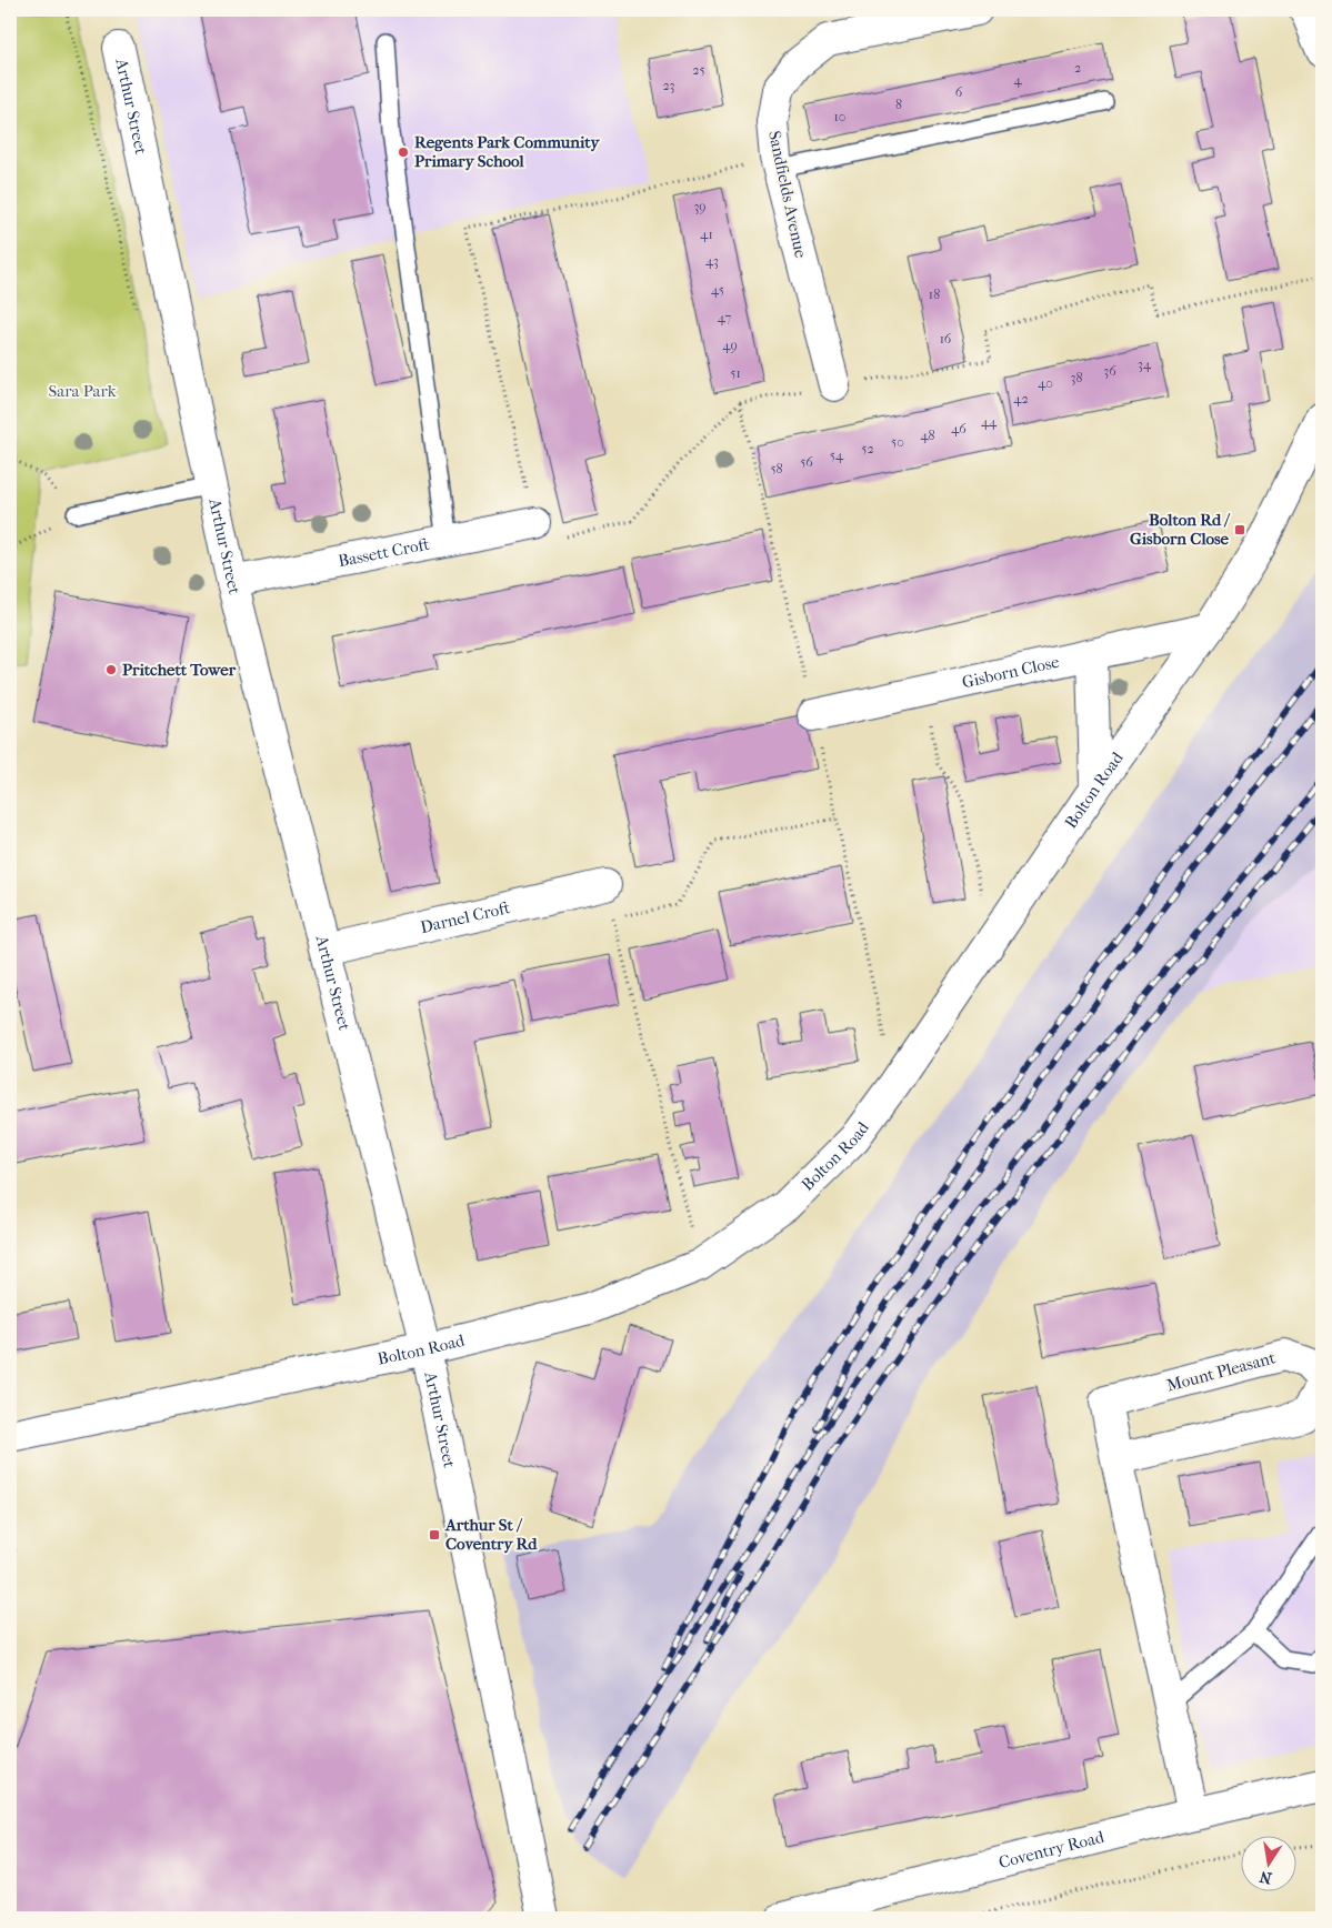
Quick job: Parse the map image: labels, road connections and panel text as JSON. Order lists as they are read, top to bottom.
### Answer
{
  "streets": {
    "street": [
      "Arthur Street",
      "Sandfields Avenue",
      "Bassett Croft",
      "Gisborn Close",
      "Bolton Road",
      "Darnel Croft",
      "Mount Pleasant",
      "Coventry Road"
    ]
  },
  "crossings": [
    ["Arthur Street", "Bassett Croft"],
    ["Arthur Street", "Bolton Road"],
    ["Arthur Street", "Darnel Croft"],
    ["Gisborn Close", "Bolton Road"],
    ["Mount Pleasant", "Coventry Road"]
  ],
  "parks": ["Sara Park"],
  "places": {
    "other": ["Regents Park Community Primary School", "Pritchett Tower"],
    "transit": ["Bolton Rd / Gisborn Close", "Arthur St / Coventry Rd"]
  },
  "house_numbers": [
    "2",
    "25",
    "4",
    "23",
    "6",
    "8",
    "10",
    "39",
    "41",
    "43",
    "45",
    "18",
    "47",
    "16",
    "49",
    "34",
    "36",
    "51",
    "38",
    "40",
    "42",
    "44",
    "46",
    "48",
    "50",
    "52",
    "54",
    "56",
    "58"
  ],
  "north": "bottom"
}
